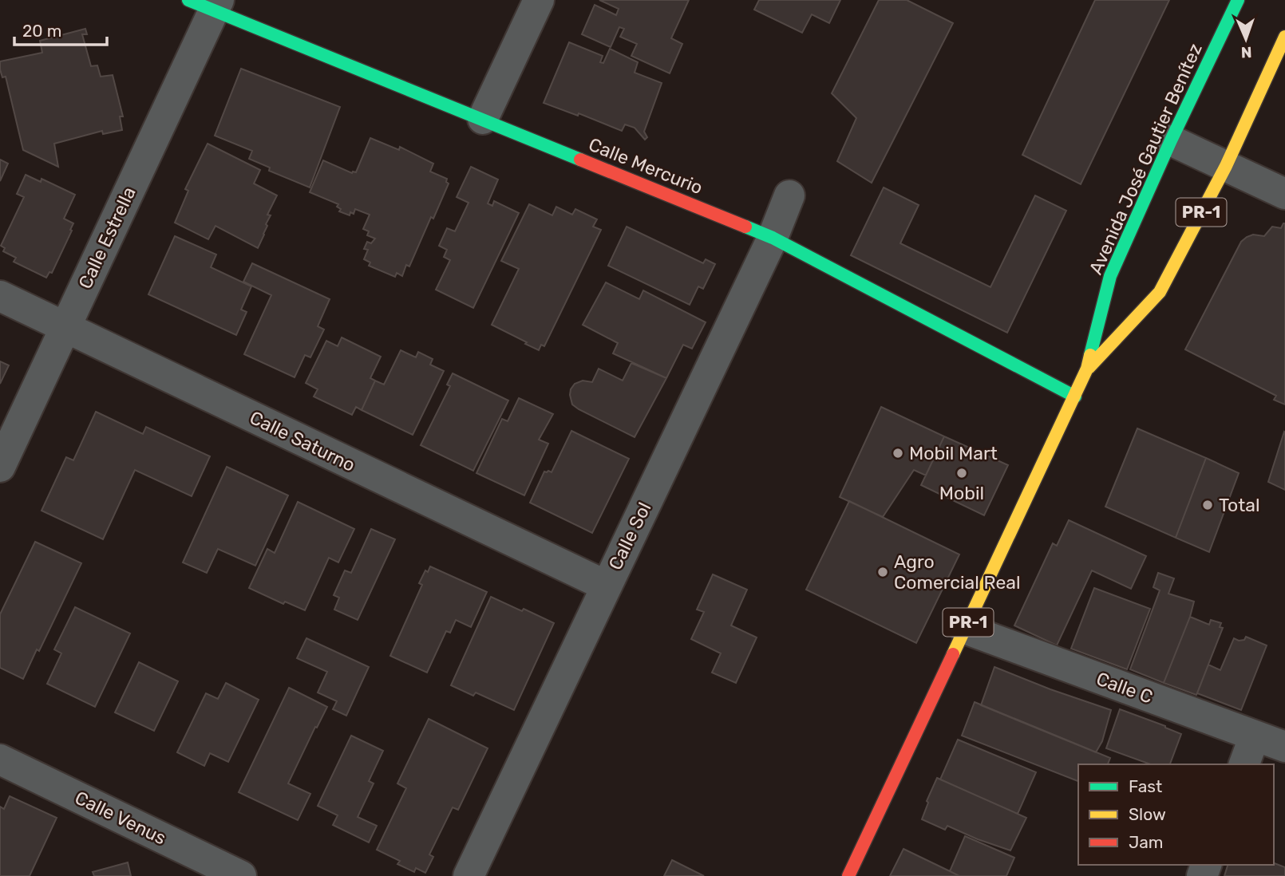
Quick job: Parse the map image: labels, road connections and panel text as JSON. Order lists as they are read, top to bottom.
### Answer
{
  "streets": {
    "main road": ["Avenida José Gautier Benítez", "Calle Mercurio", "PR-1"],
    "street": [
      "Calle Estrella",
      "Calle Saturno",
      "Calle Sol",
      "Calle C",
      "Calle Venus"
    ]
  },
  "crossings": [
    ["Avenida José Gautier Benítez", "Calle Mercurio"],
    ["Avenida José Gautier Benítez", "Calle C"],
    ["Calle Mercurio", "Calle Estrella"],
    ["Calle Mercurio", "Calle Sol"],
    ["Calle Estrella", "Calle Saturno"],
    ["Calle Saturno", "Calle Sol"]
  ],
  "places": [
    "Mobil Mart",
    "Mobil",
    "Total",
    "Agro Comercial Real"
  ],
  "legend": ["Fast", "Slow", "Jam"],
  "scale_bar": "20 m",
  "north": "bottom"
}
